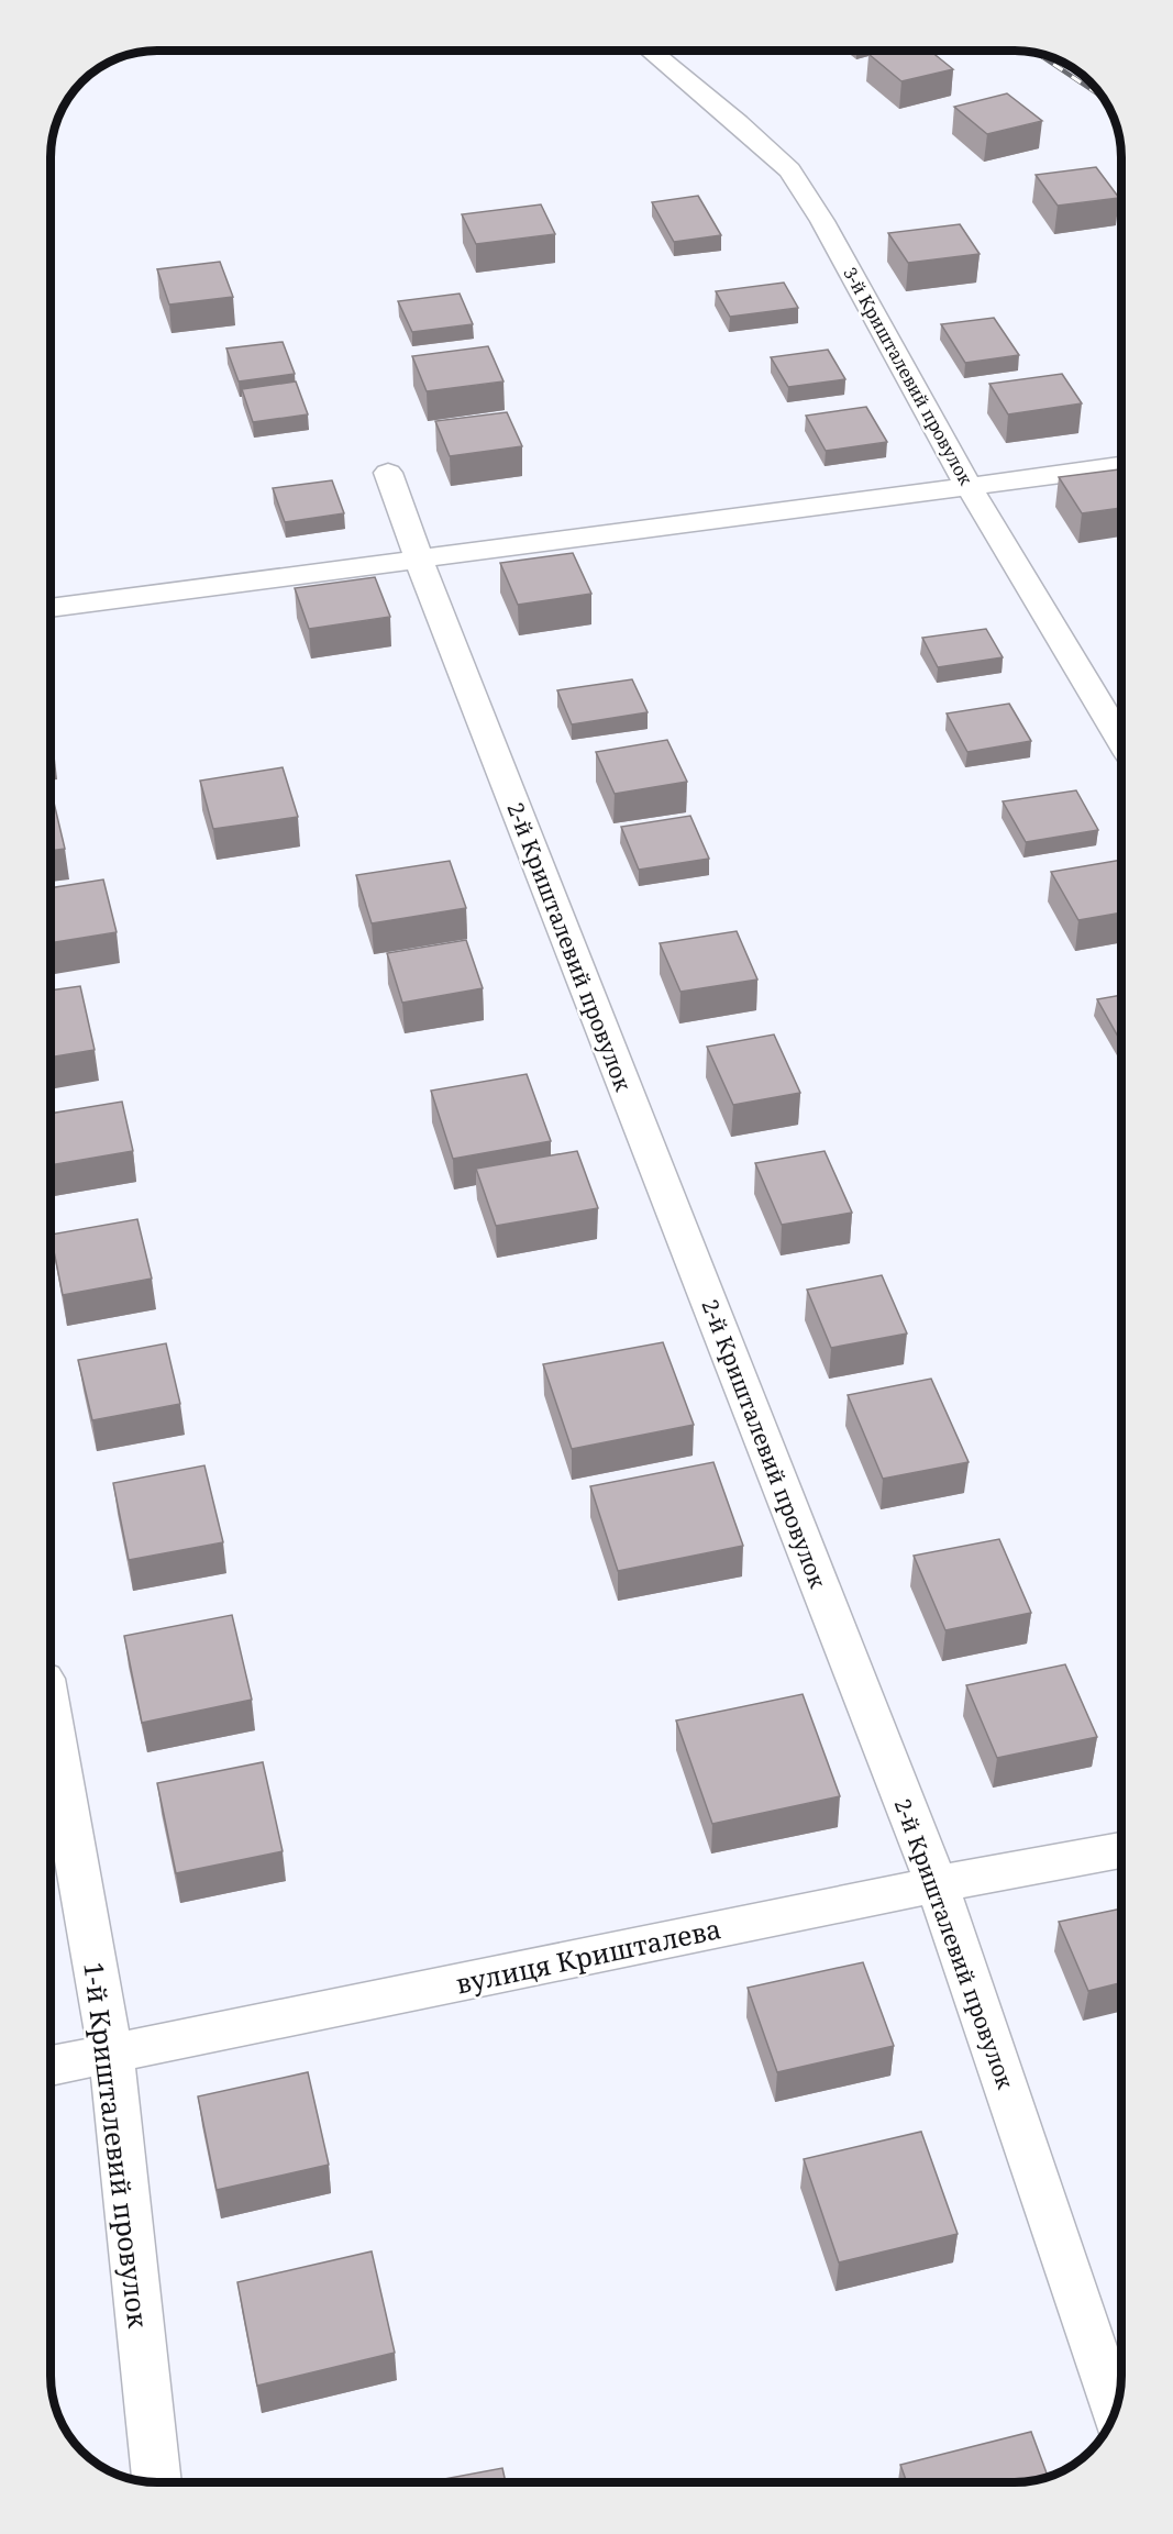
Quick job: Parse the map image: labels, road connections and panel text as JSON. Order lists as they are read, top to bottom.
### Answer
{
  "streets": {
    "street": [
      "3-й Кришталевий провулок",
      "2-й Кришталевий провулок",
      "вулиця Кришталева",
      "1-й Кришталевий провулок"
    ]
  },
  "crossings": [
    ["2-й Кришталевий провулок", "вулиця Кришталева"],
    ["вулиця Кришталева", "1-й Кришталевий провулок"]
  ]
}
